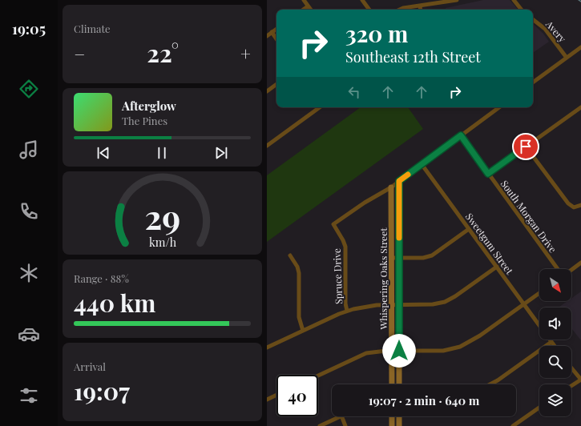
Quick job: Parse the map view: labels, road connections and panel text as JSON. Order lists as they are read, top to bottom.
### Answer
{
  "streets": {
    "street": [
      "Avery",
      "South Morgan Drive",
      "Sweetgum Street",
      "Spruce Drive",
      "Whispering Oaks Street"
    ]
  },
  "crossings": [
    ["Spruce Drive", "Whispering Oaks Street"]
  ],
  "north": "bottom right",
  "page": {
    "tabs": "19:05",
    "tile": [
      "Climate",
      ["Range · 88%", "440 km"],
      ["Arrival", "19:07"]
    ],
    "turn": ["320 m", "Southeast 12th Street"],
    "heat": ["−", "22°", "+"],
    "song": ["Afterglow", "The Pines"],
    "limit": "40",
    "trip": "19:07 · 2 min · 640 m",
    "gauge": ["29", "km/h"]
  }
}
